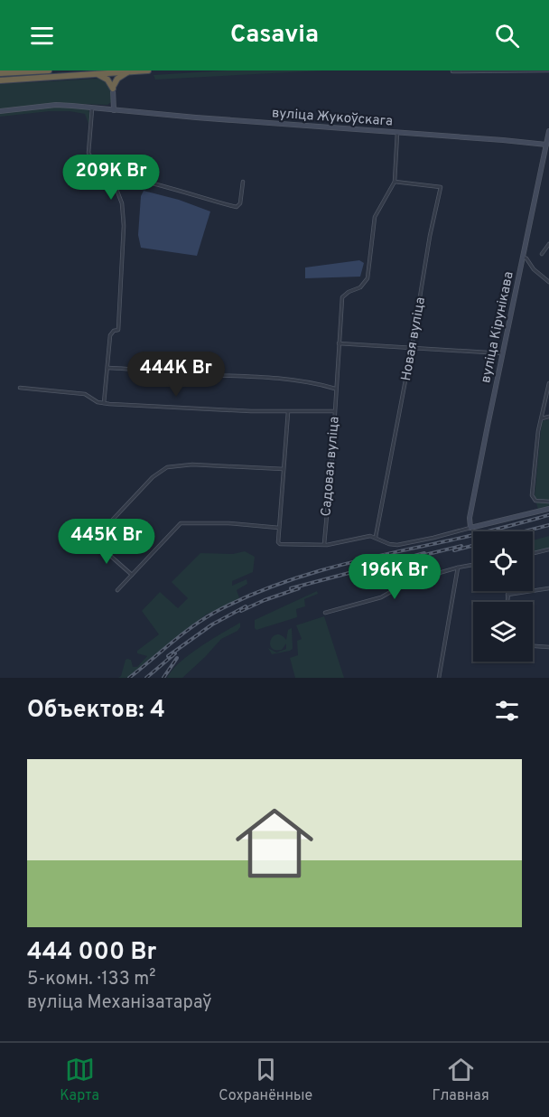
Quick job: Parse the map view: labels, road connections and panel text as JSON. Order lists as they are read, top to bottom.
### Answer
{
  "streets": {
    "street": [
      "вуліца Жукоўскага",
      "вуліца Кірунікава",
      "Новая вуліца",
      "Садовая вуліца"
    ]
  },
  "crossings": [
    ["вуліца Жукоўскага", "вуліца Кірунікава"],
    ["Новая вуліца", "Садовая вуліца"]
  ],
  "page": {
    "header": "Casavia",
    "price": [
      "209K Br",
      "444K Br",
      "445K Br",
      "196K Br"
    ],
    "heading": "Объектов: 4",
    "list": [
      {
        "name": "444 000 Br",
        "note": "5-комн. · 133 m² · вуліца Механізатараў"
      }
    ],
    "tabs": ["Карта", "Сохранённые", "Главная"]
  }
}
